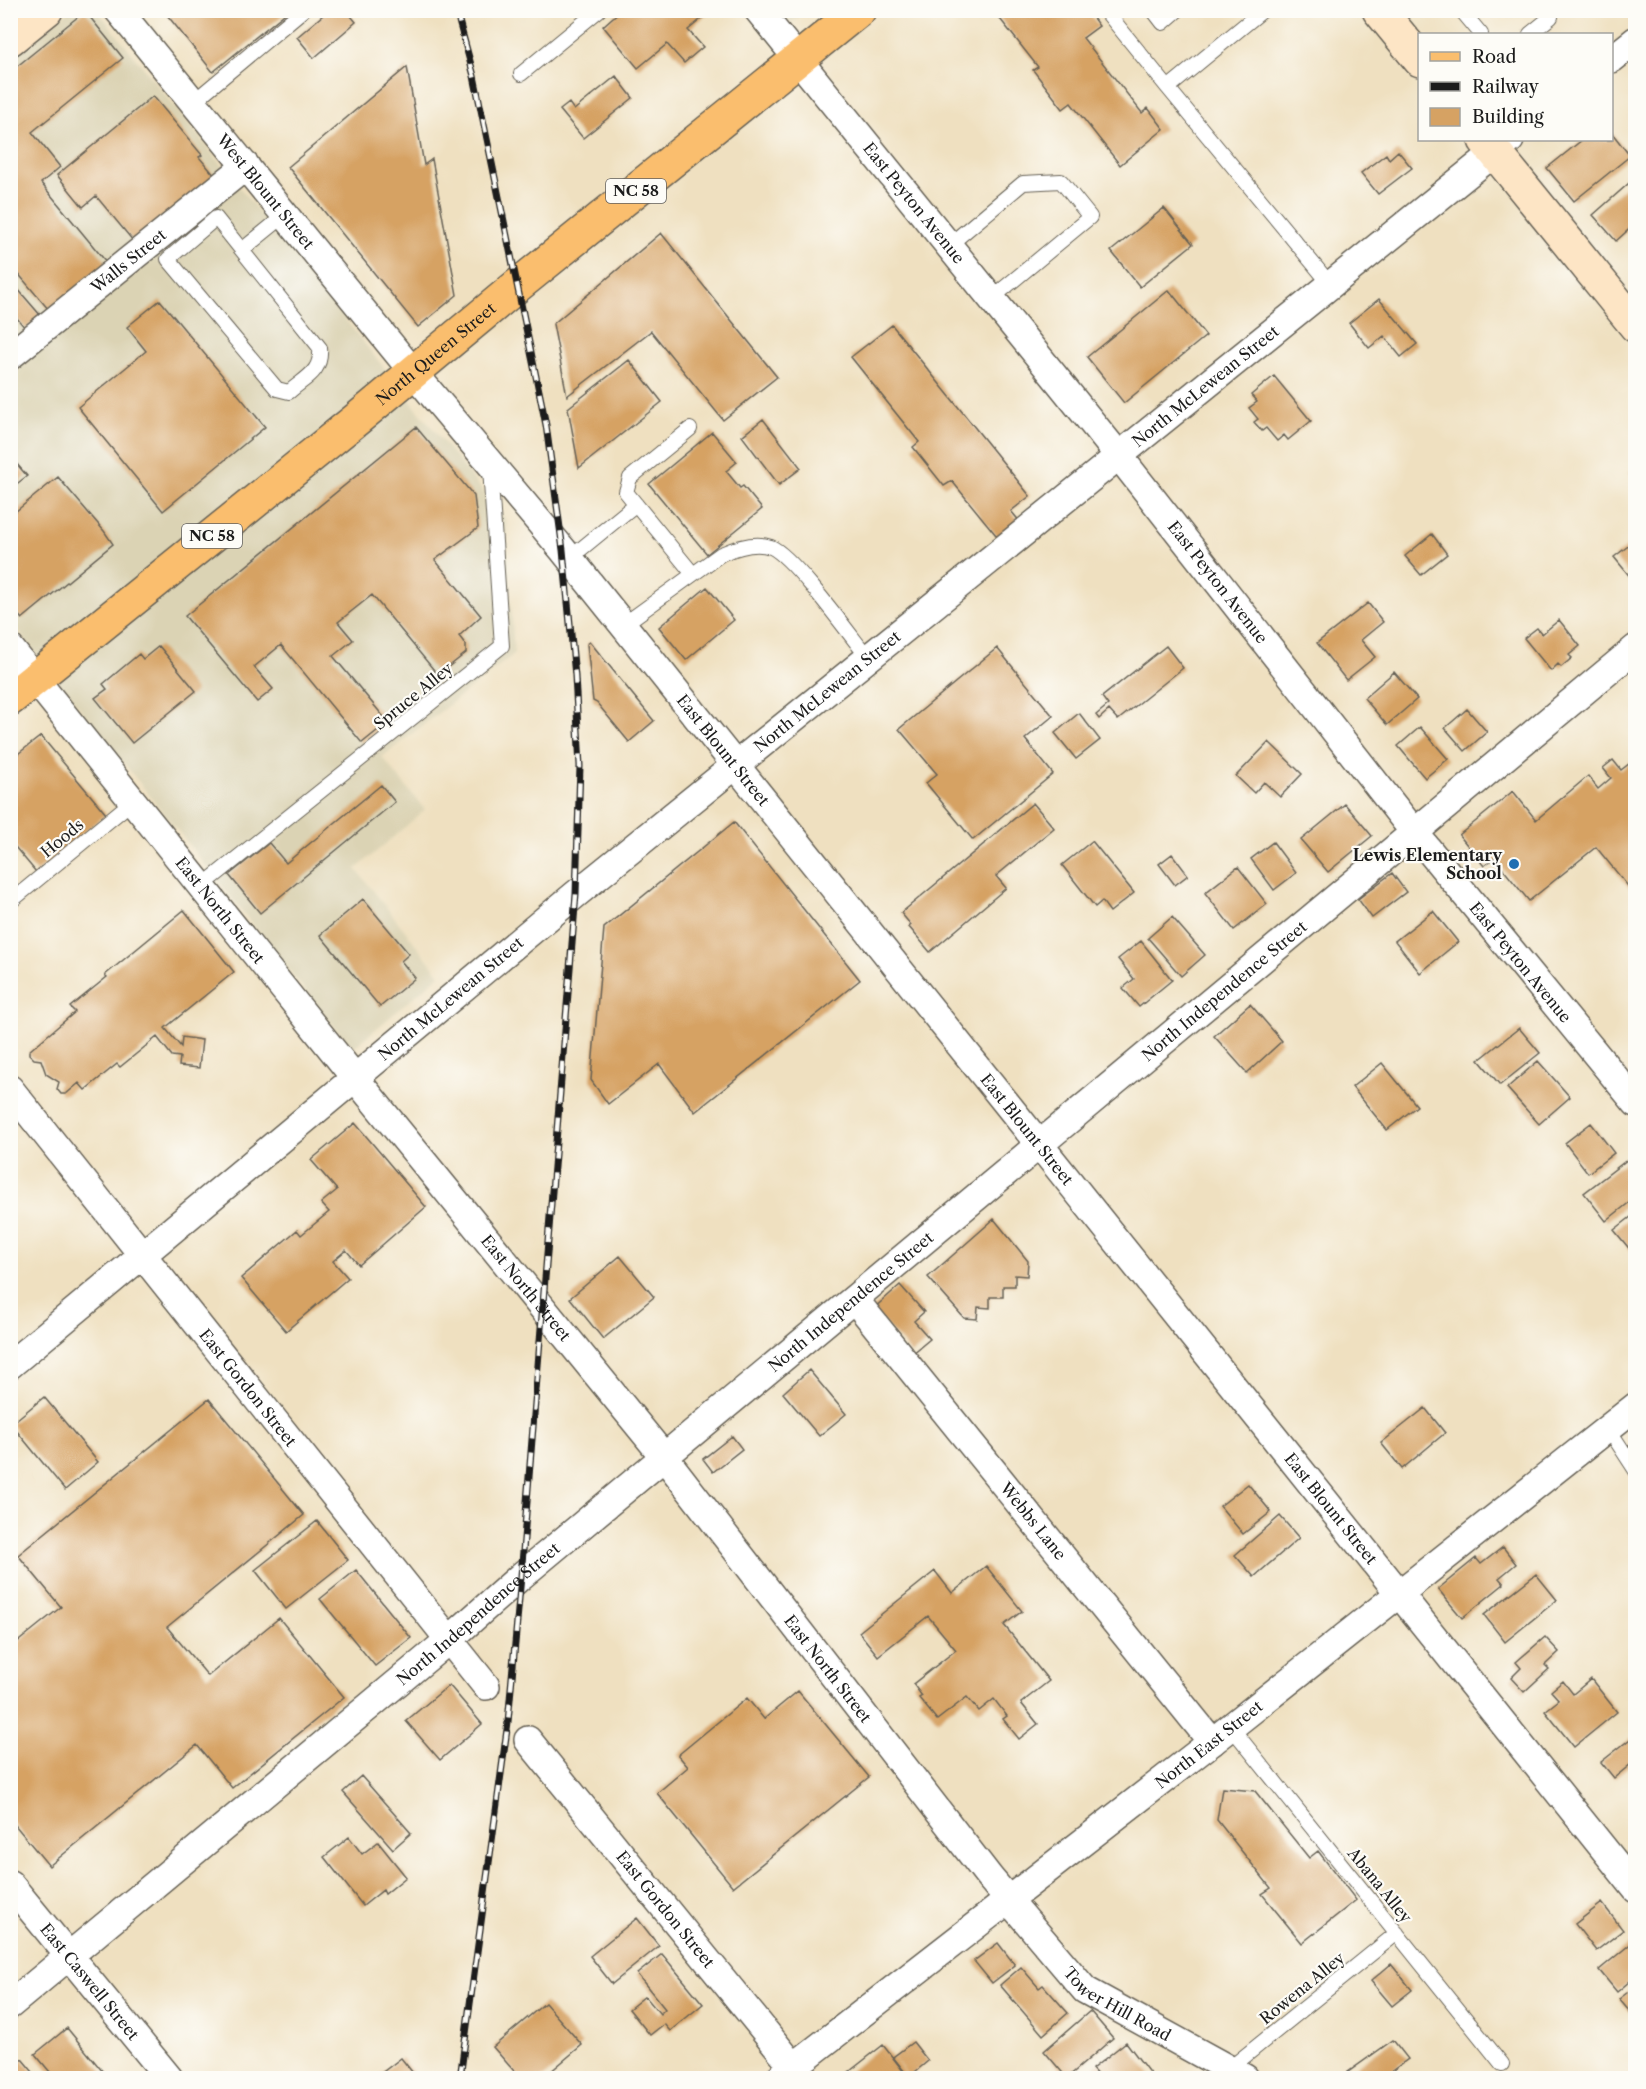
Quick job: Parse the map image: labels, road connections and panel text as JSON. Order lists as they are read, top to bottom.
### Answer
{
  "streets": {
    "main road": ["NC 58", "North Queen Street"],
    "street": [
      "West Blount Street",
      "East Peyton Avenue",
      "Walls Street",
      "North McLewean Street",
      "East Blount Street",
      "East North Street",
      "North Independence Street",
      "East Gordon Street",
      "Webbs Lane",
      "North East Street",
      "East Caswell Street",
      "Tower Hill Road"
    ],
    "lane": [
      "Spruce Alley",
      "Hoods",
      "Abana Alley",
      "Rowena Alley"
    ]
  },
  "crossings": [
    ["West Blount Street", "Walls Street"],
    ["West Blount Street", "North Queen Street"],
    ["West Blount Street", "East Blount Street"],
    ["East Peyton Avenue", "North Queen Street"],
    ["East Peyton Avenue", "North McLewean Street"],
    ["East Peyton Avenue", "North Independence Street"],
    ["North Queen Street", "East Blount Street"],
    ["North Queen Street", "East North Street"],
    ["North McLewean Street", "East Blount Street"],
    ["North McLewean Street", "East North Street"],
    ["North McLewean Street", "East Gordon Street"],
    ["Spruce Alley", "East Blount Street"],
    ["Spruce Alley", "East North Street"],
    ["East Blount Street", "North Independence Street"],
    ["East Blount Street", "North East Street"],
    ["Hoods", "East North Street"],
    ["East North Street", "North Independence Street"],
    ["East North Street", "North East Street"],
    ["East North Street", "Tower Hill Road"],
    ["North Independence Street", "East Gordon Street"],
    ["North Independence Street", "Webbs Lane"],
    ["North Independence Street", "East Caswell Street"],
    ["East Gordon Street", "North East Street"],
    ["Webbs Lane", "North East Street"],
    ["Webbs Lane", "Abana Alley"],
    ["North East Street", "Abana Alley"],
    ["North East Street", "Tower Hill Road"],
    ["Abana Alley", "Rowena Alley"],
    ["Rowena Alley", "Tower Hill Road"]
  ],
  "places": ["Lewis Elementary School"],
  "legend": ["Road", "Railway", "Building"]
}
